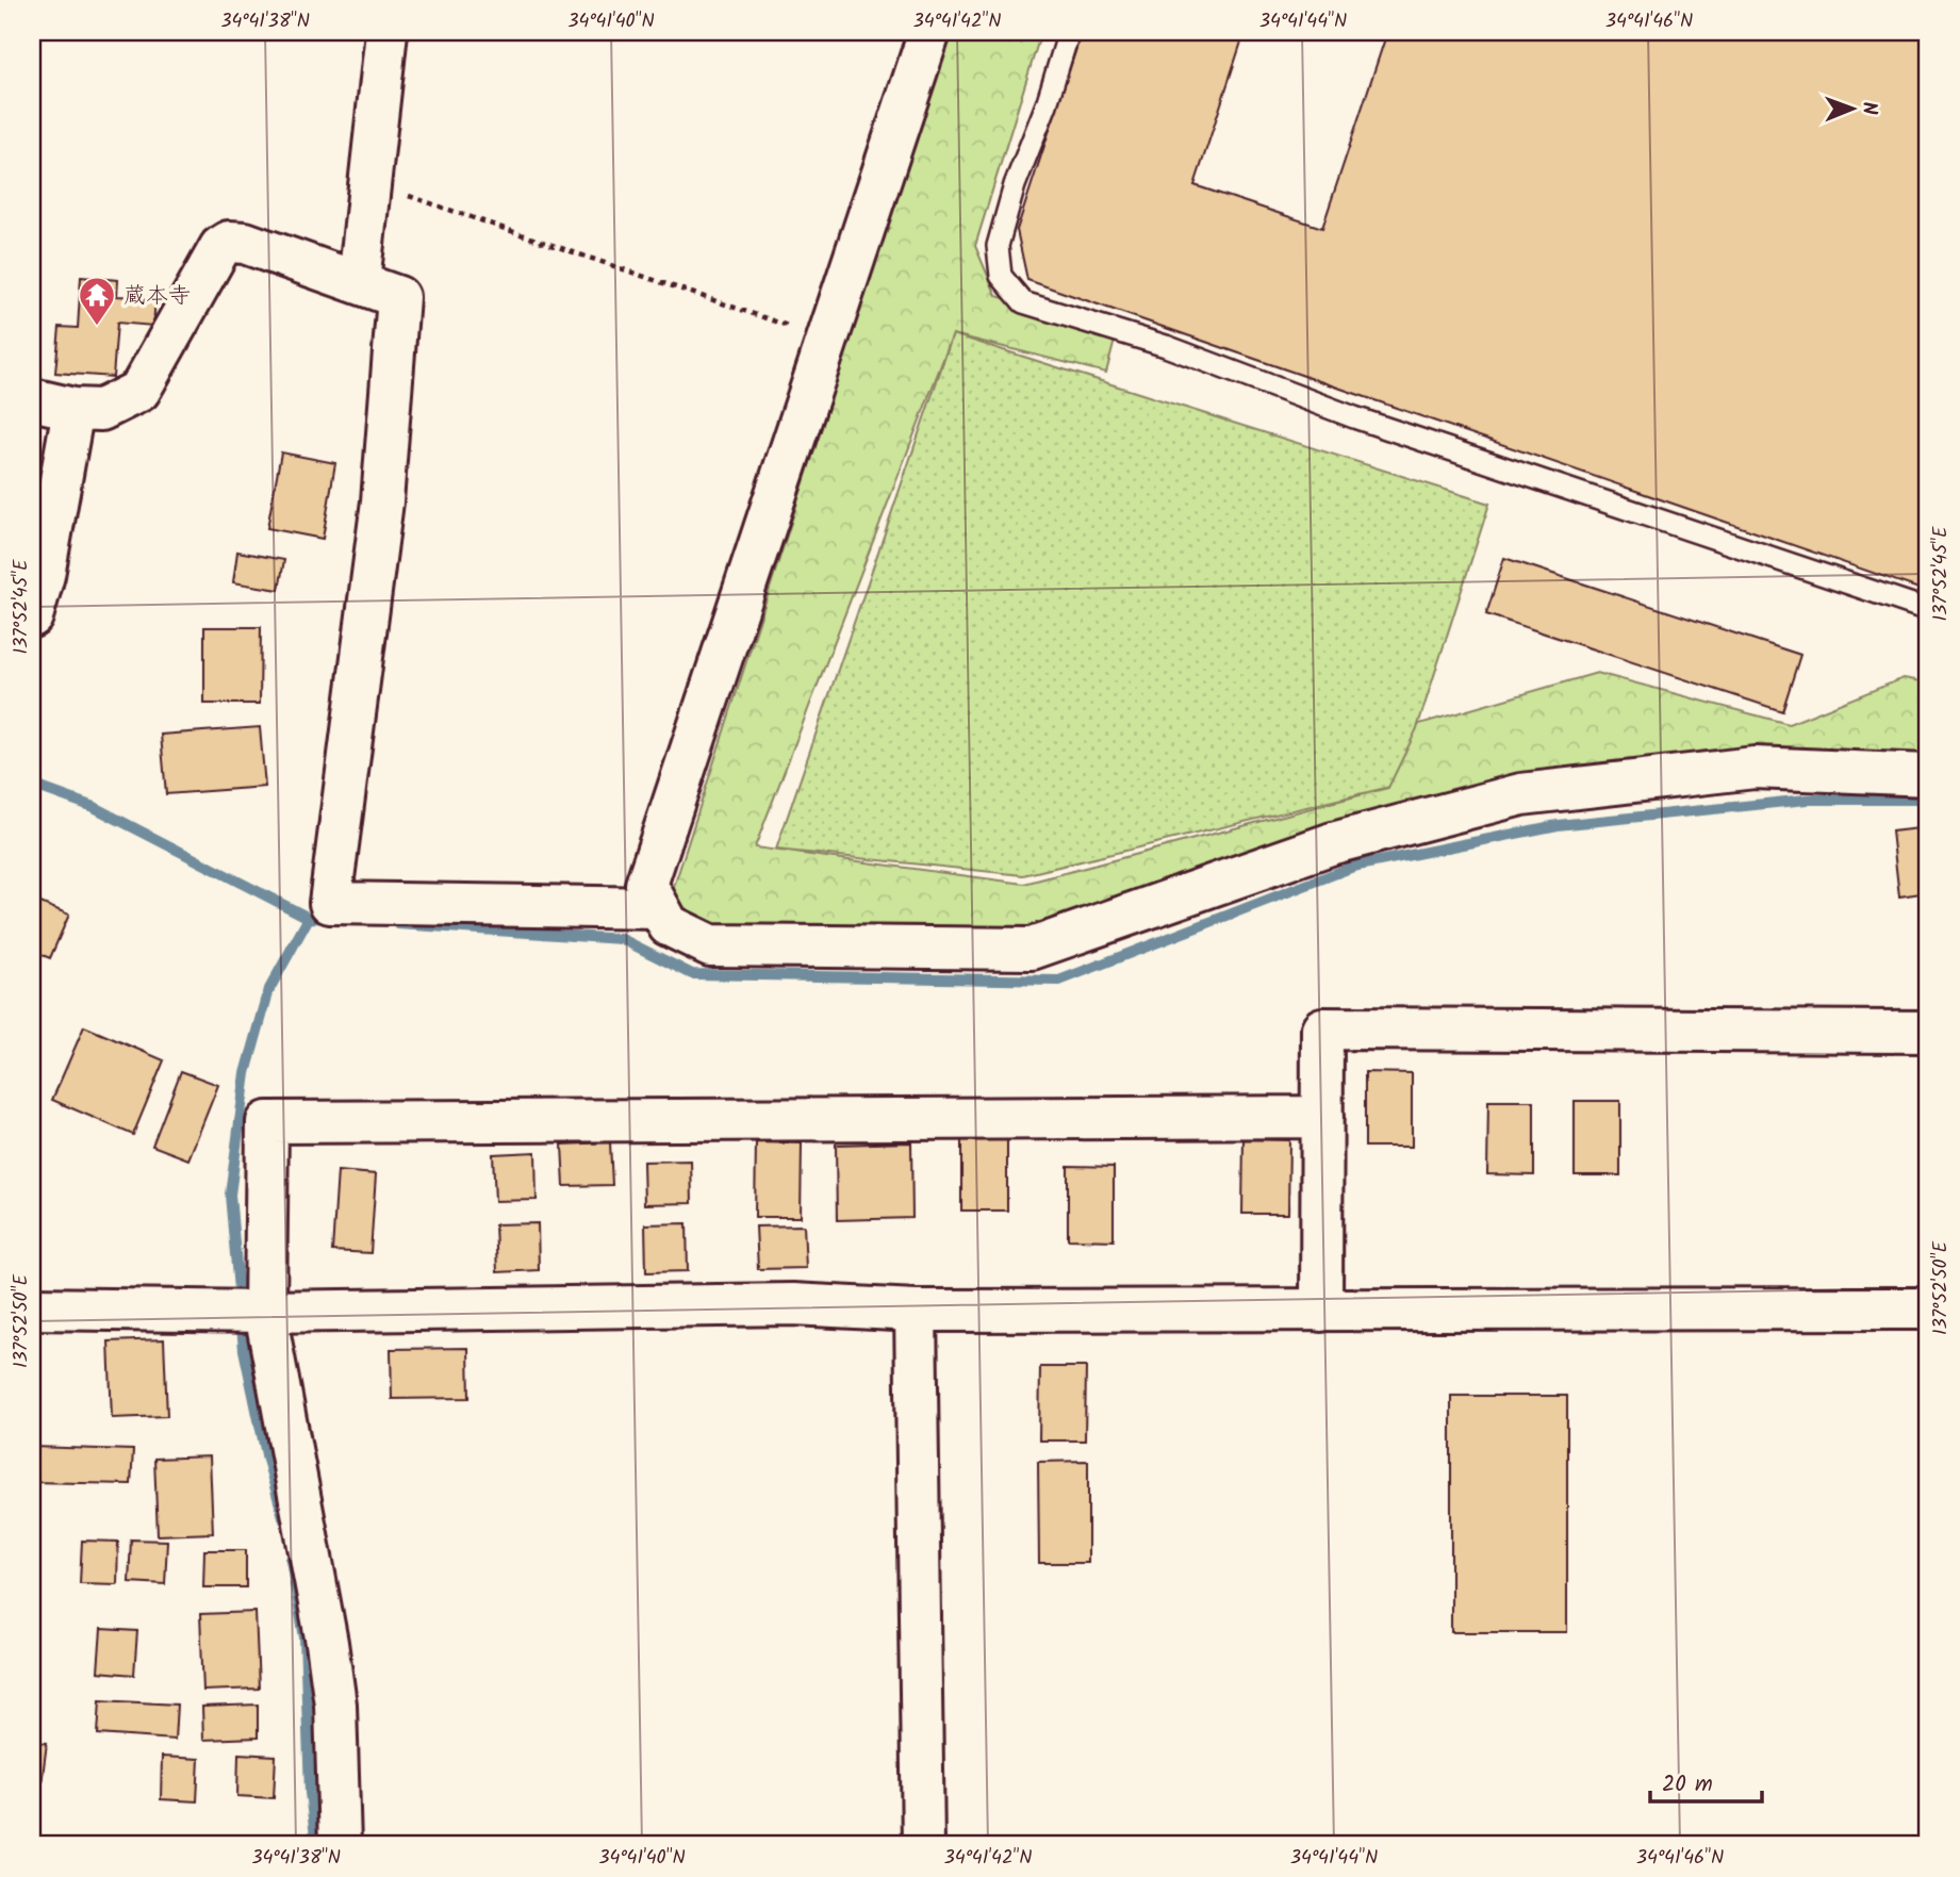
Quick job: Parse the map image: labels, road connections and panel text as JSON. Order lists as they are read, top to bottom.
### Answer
{
  "places": {
    "temple": ["蔵本寺"]
  },
  "scale_bar": "20 m",
  "north": "right",
  "coordinates": [
    "34°41'38\"N",
    "34°41'40\"N",
    "34°41'42\"N",
    "34°41'44\"N",
    "34°41'46\"N",
    "137°52'45\"E",
    "137°52'50\"E"
  ]
}
